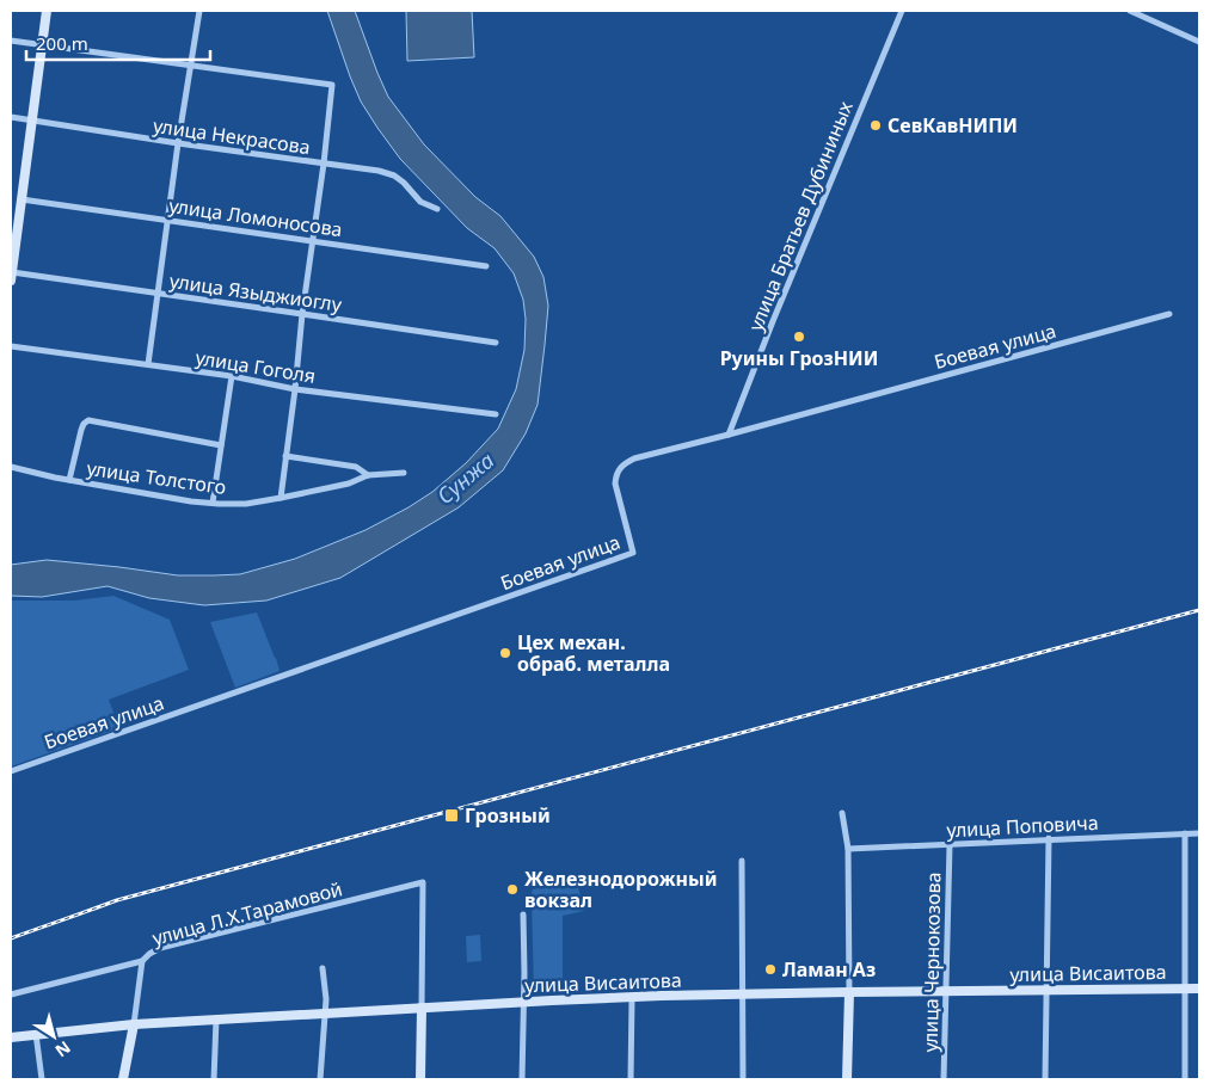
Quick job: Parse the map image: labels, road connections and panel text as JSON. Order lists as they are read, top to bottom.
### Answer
{
  "streets": {
    "main road": ["улица Висаитова"],
    "street": [
      "улица Некрасова",
      "улица Братьев Дубининых",
      "улица Ломоносова",
      "улица Языджиоглу",
      "Боевая улица",
      "улица Гоголя",
      "улица Толстого",
      "улица Поповича",
      "улица Л.Х.Тарамовой",
      "улица Чернокозова"
    ]
  },
  "crossings": [
    ["улица Братьев Дубининых", "Боевая улица"],
    ["улица Поповича", "улица Чернокозова"],
    ["улица Л.Х.Тарамовой", "улица Висаитова"],
    ["улица Чернокозова", "улица Висаитова"]
  ],
  "water": ["Сунжа"],
  "places": {
    "other": [
      "СевКавНИПИ",
      "Руины ГрозНИИ",
      "Цех механ. обраб. металла",
      "Железнодорожный вокзал",
      "Ламан Аз"
    ],
    "transit": ["Грозный"]
  },
  "scale_bar": "200 m",
  "north": "bottom right"
}
